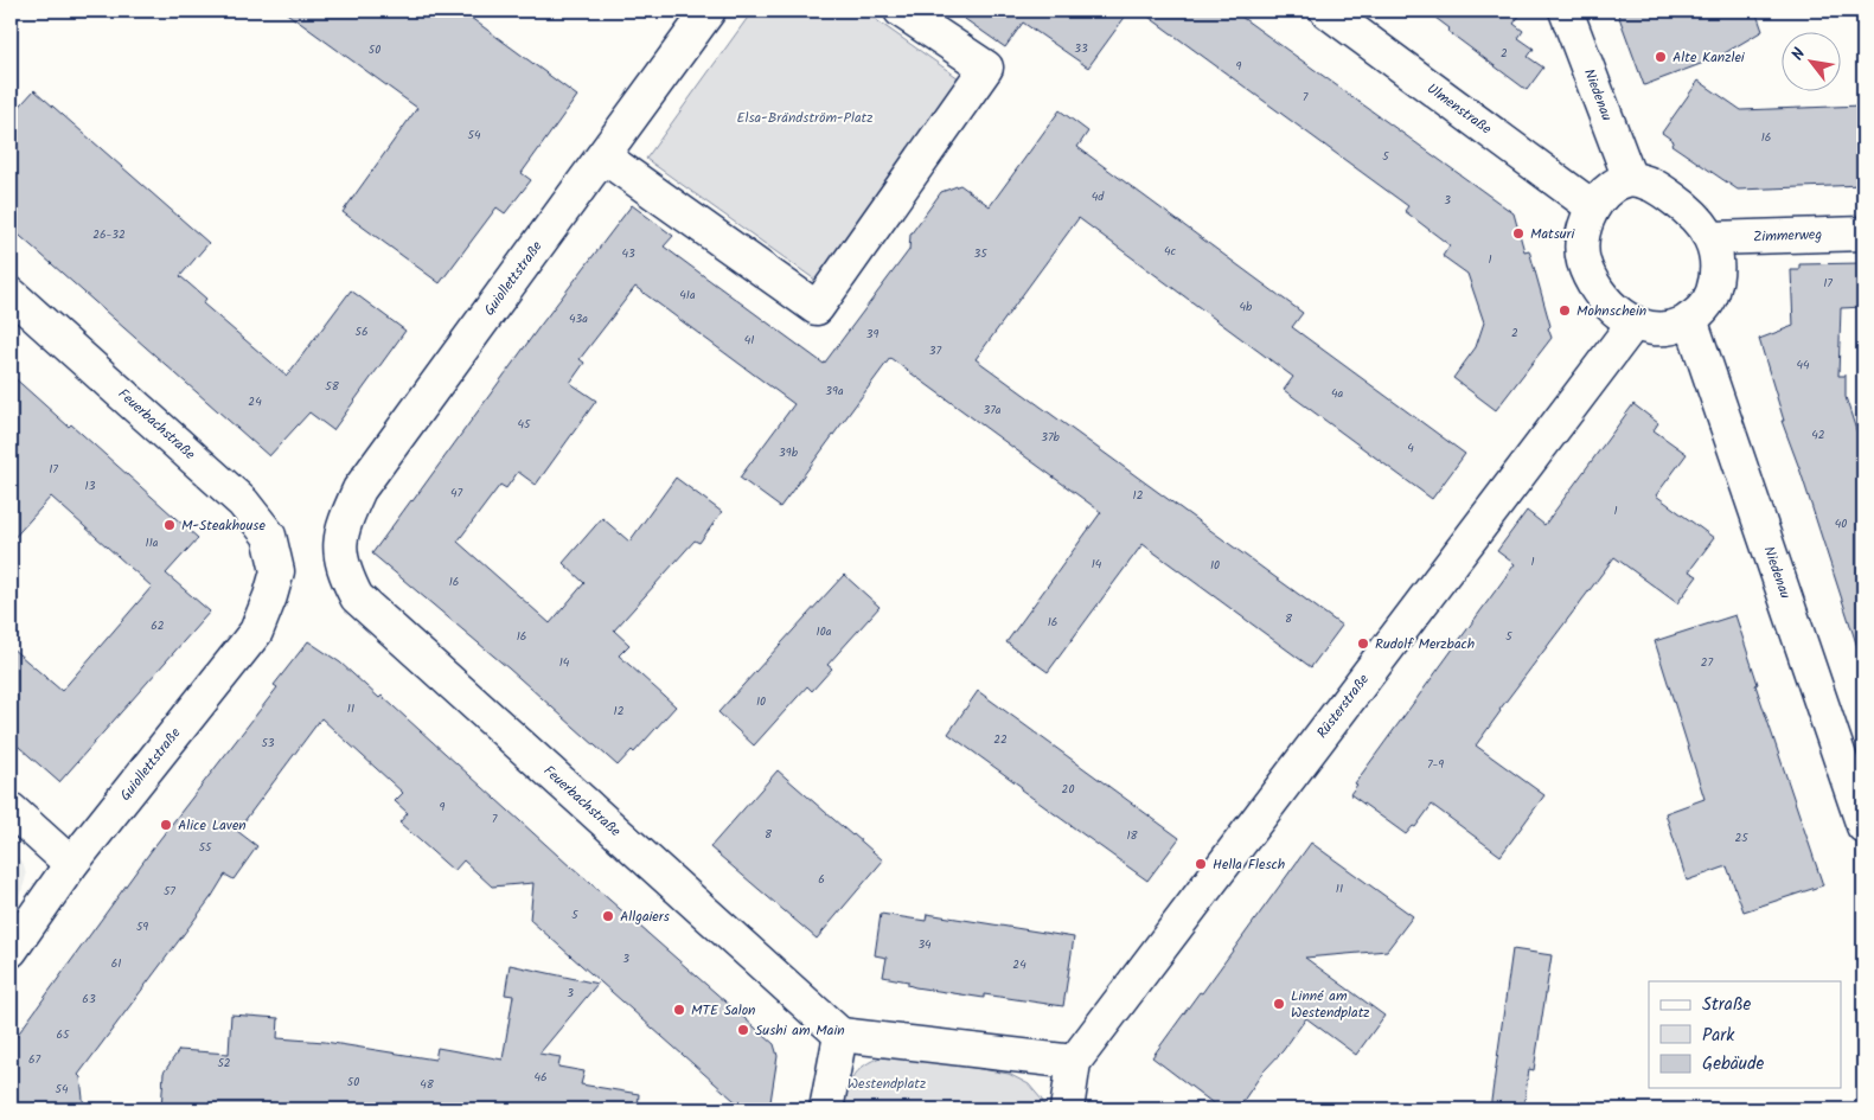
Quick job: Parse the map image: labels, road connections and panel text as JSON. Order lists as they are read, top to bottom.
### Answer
{
  "streets": {
    "street": [
      "Niedenau",
      "Ulmenstraße",
      "Zimmerweg",
      "Guiollettstraße",
      "Feuerbachstraße",
      "Rüsterstraße"
    ]
  },
  "crossings": [
    ["Niedenau", "Ulmenstraße"],
    ["Niedenau", "Zimmerweg"],
    ["Niedenau", "Rüsterstraße"],
    ["Ulmenstraße", "Zimmerweg"],
    ["Ulmenstraße", "Rüsterstraße"],
    ["Zimmerweg", "Rüsterstraße"],
    ["Guiollettstraße", "Feuerbachstraße"]
  ],
  "parks": ["Elsa-Brändström-Platz", "Westendplatz"],
  "places": [
    "Alte Kanzlei",
    "Matsuri",
    "Mohnschein",
    "M-Steakhouse",
    "Rudolf Merzbach",
    "Alice Laven",
    "Hella Flesch",
    "Allgaiers",
    "Linné am Westendplatz",
    "MTE Salon",
    "Sushi am Main"
  ],
  "house_numbers": [
    "33",
    "50",
    "2",
    "9",
    "7",
    "54",
    "16",
    "5",
    "4d",
    "3",
    "26-32",
    "4c",
    "43",
    "35",
    "1",
    "17",
    "41a",
    "4b",
    "43a",
    "56",
    "2",
    "39",
    "41",
    "37",
    "44",
    "58",
    "39a",
    "4a",
    "24",
    "37a",
    "45",
    "42",
    "37b",
    "4",
    "39b",
    "17",
    "13",
    "47",
    "12",
    "1",
    "40",
    "11a",
    "1",
    "14",
    "10",
    "16",
    "8",
    "16",
    "62",
    "10a",
    "16",
    "5",
    "14",
    "27",
    "10",
    "11",
    "12",
    "22",
    "53",
    "7-9",
    "20",
    "9",
    "7",
    "8",
    "18",
    "25",
    "55",
    "6",
    "11",
    "57",
    "5",
    "59",
    "34",
    "3",
    "61",
    "24",
    "3",
    "63",
    "65",
    "67",
    "52",
    "46",
    "50",
    "48",
    "54"
  ],
  "legend": ["Straße", "Park", "Gebäude"],
  "north": "top left"
}
